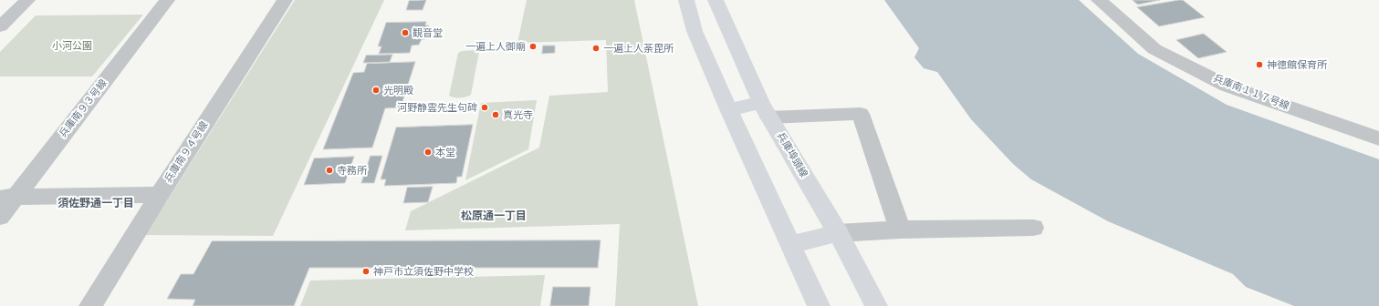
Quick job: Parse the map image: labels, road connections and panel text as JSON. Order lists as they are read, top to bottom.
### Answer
{
  "streets": {
    "main road": ["兵庫埠頭線"],
    "street": ["兵庫南１１７号線", "兵庫南９３号線", "兵庫南９４号線"]
  },
  "districts": ["須佐野通一丁目", "松原通一丁目"],
  "parks": ["小河公園"],
  "places": [
    "観音堂",
    "一遍上人御廟",
    "一遍上人荼毘所",
    "神徳館保育所",
    "光明殿",
    "河野静雲先生句碑",
    "真光寺",
    "本堂",
    "寺務所",
    "神戸市立須佐野中学校"
  ]
}
